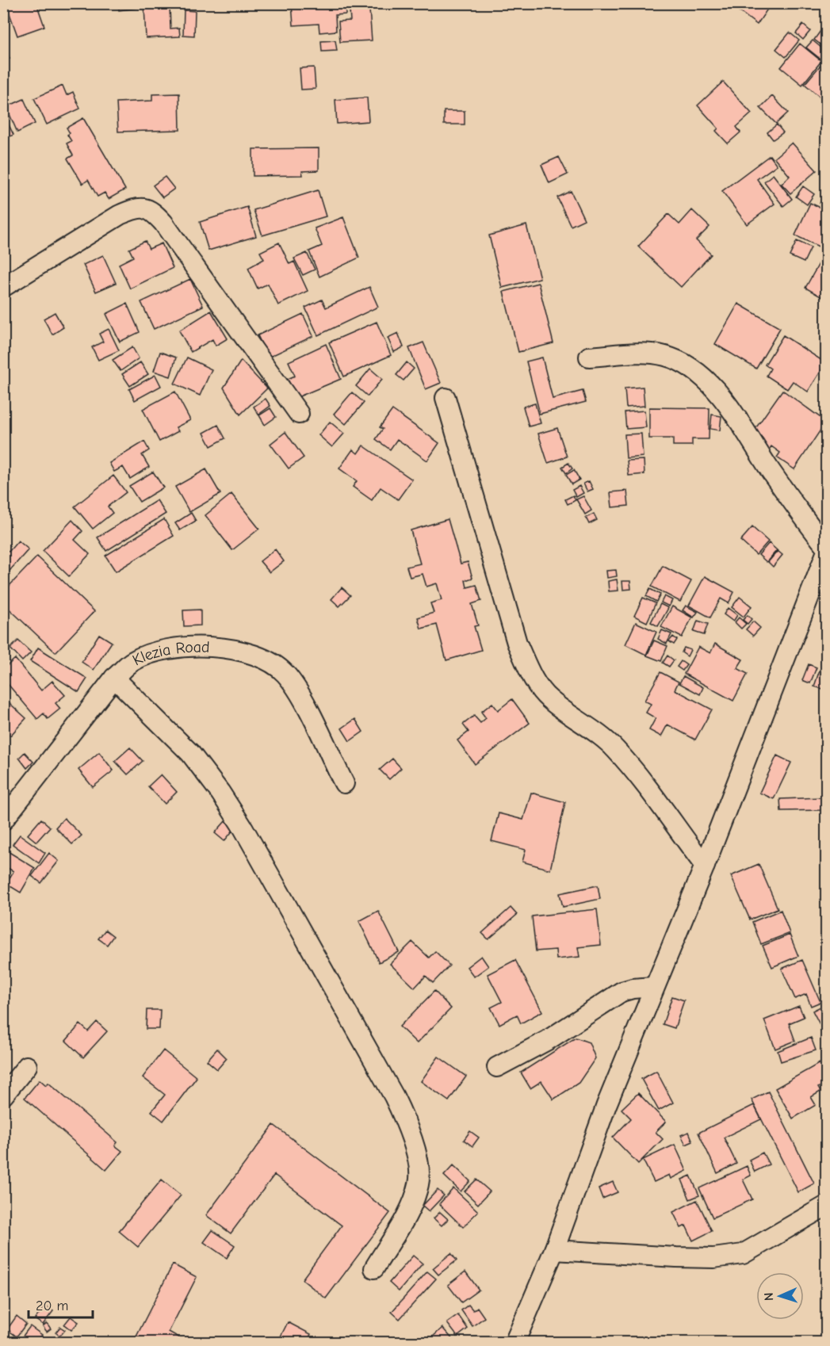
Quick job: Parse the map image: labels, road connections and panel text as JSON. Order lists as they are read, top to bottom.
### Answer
{
  "streets": {
    "street": ["Klezia Road"]
  },
  "scale_bar": "20 m",
  "north": "left"
}
